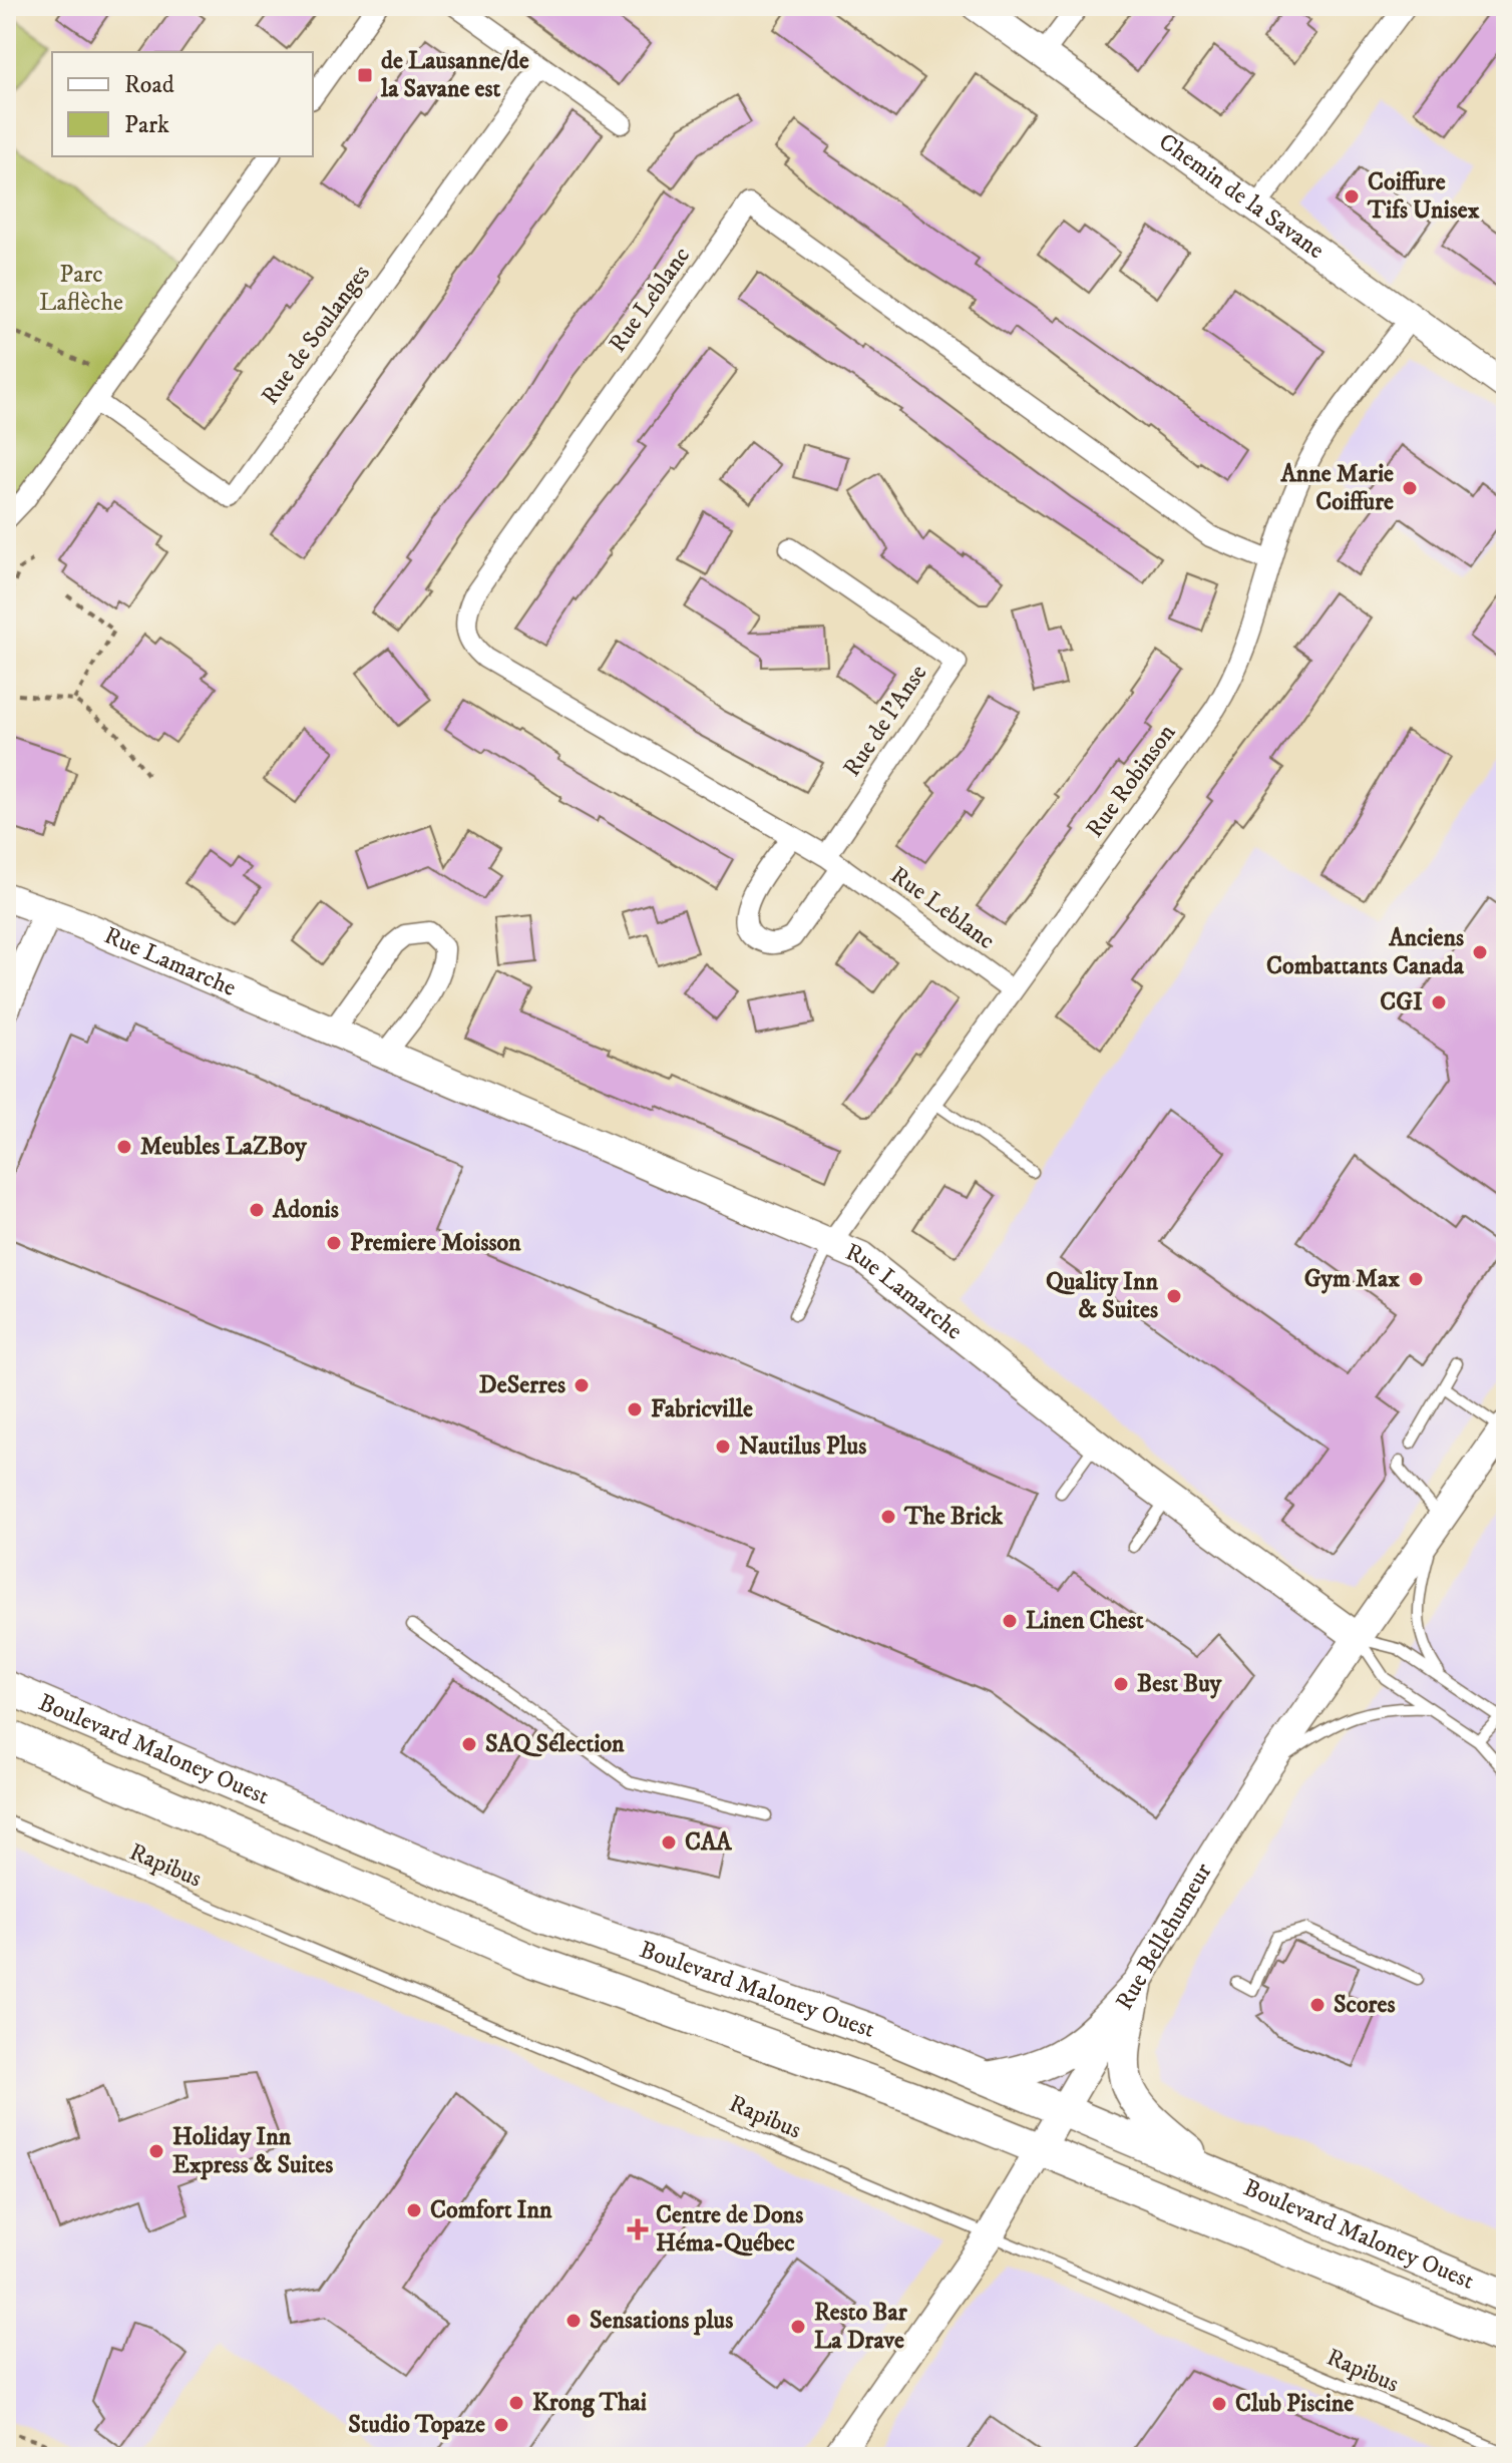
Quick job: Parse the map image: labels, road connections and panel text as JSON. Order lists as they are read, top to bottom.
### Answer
{
  "streets": {
    "main road": ["Boulevard Maloney Ouest"],
    "street": [
      "Chemin de la Savane",
      "Rue Leblanc",
      "Rue de Soulanges",
      "Rue de l'Anse",
      "Rue Robinson",
      "Rue Lamarche",
      "Rue Bellehumeur"
    ],
    "lane": ["Rapibus"]
  },
  "crossings": [
    ["Chemin de la Savane", "Rue Robinson"],
    ["Rue Leblanc", "Rue de l'Anse"],
    ["Rue Leblanc", "Rue Robinson"],
    ["Rue Robinson", "Rue Lamarche"],
    ["Rue Lamarche", "Rue Bellehumeur"],
    ["Boulevard Maloney Ouest", "Rue Bellehumeur"],
    ["Rapibus", "Rue Bellehumeur"]
  ],
  "parks": ["Parc Laflèche"],
  "places": {
    "transit": ["de Lausanne/de la Savane est"],
    "other": [
      "Coiffure Tifs Unisex",
      "Anne Marie Coiffure",
      "Anciens Combattants Canada",
      "CGI",
      "Meubles LaZBoy",
      "Adonis",
      "Premiere Moisson",
      "Gym Max",
      "Quality Inn & Suites",
      "DeSerres",
      "Fabricville",
      "Nautilus Plus",
      "The Brick",
      "Linen Chest",
      "Best Buy",
      "SAQ Sélection",
      "CAA",
      "Scores",
      "Holiday Inn Express & Suites",
      "Comfort Inn",
      "Sensations plus",
      "Resto Bar La Drave",
      "Krong Thai",
      "Club Piscine",
      "Studio Topaze"
    ],
    "health": ["Centre de Dons Héma-Québec"]
  },
  "legend": ["Road", "Park"]
}
